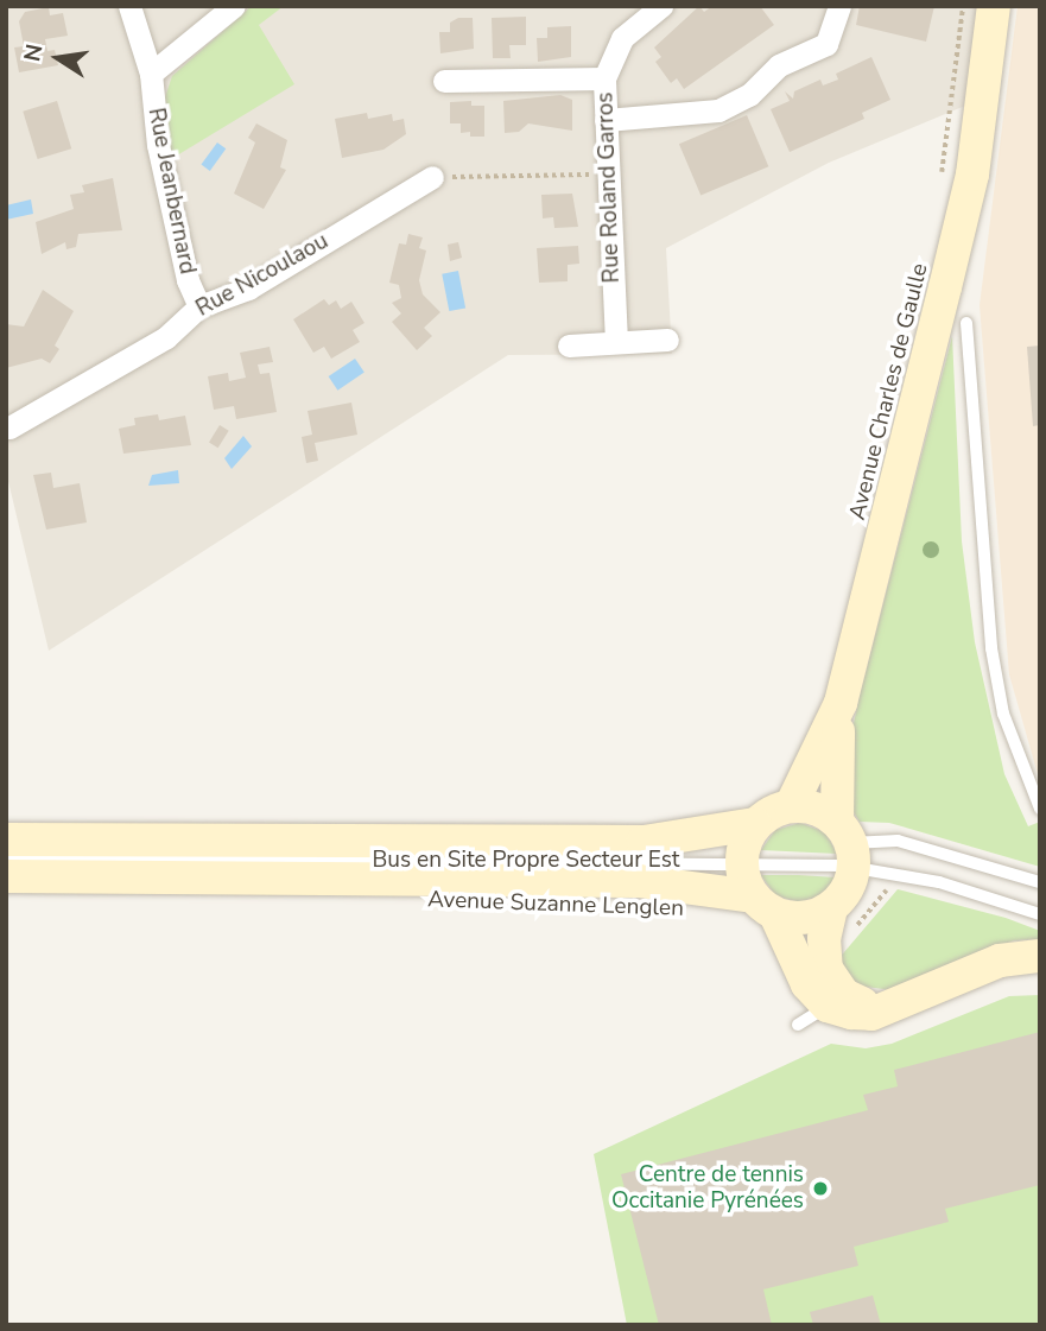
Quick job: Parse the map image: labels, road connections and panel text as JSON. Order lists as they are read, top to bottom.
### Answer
{
  "streets": {
    "street": [
      "Rue Roland Garros",
      "Rue Jeanbernard",
      "Rue Nicoulaou",
      "Avenue Charles de Gaulle",
      "Avenue Suzanne Lenglen"
    ],
    "lane": ["Bus en Site Propre Secteur Est"]
  },
  "crossings": [
    ["Rue Jeanbernard", "Rue Nicoulaou"],
    ["Avenue Charles de Gaulle", "Bus en Site Propre Secteur Est"]
  ],
  "places": ["Centre de tennis Occitanie Pyrénées"],
  "north": "left"
}
